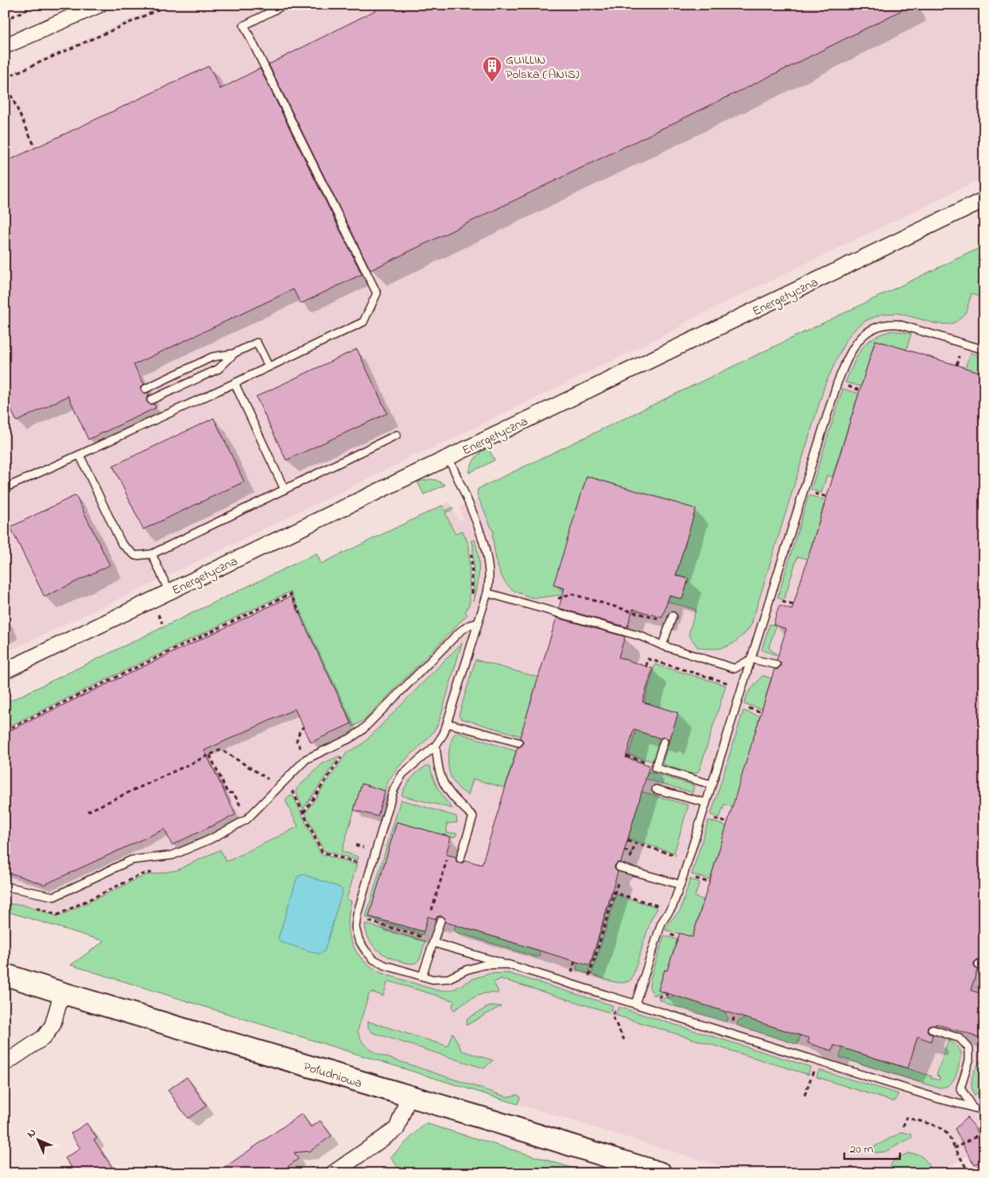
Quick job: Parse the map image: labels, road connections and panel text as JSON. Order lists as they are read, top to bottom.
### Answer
{
  "streets": {
    "street": ["Energetyczna", "Południowa"]
  },
  "places": {
    "building": ["GUILLIN Polska (ANIS)"]
  },
  "scale_bar": "20 m",
  "north": "top left"
}
